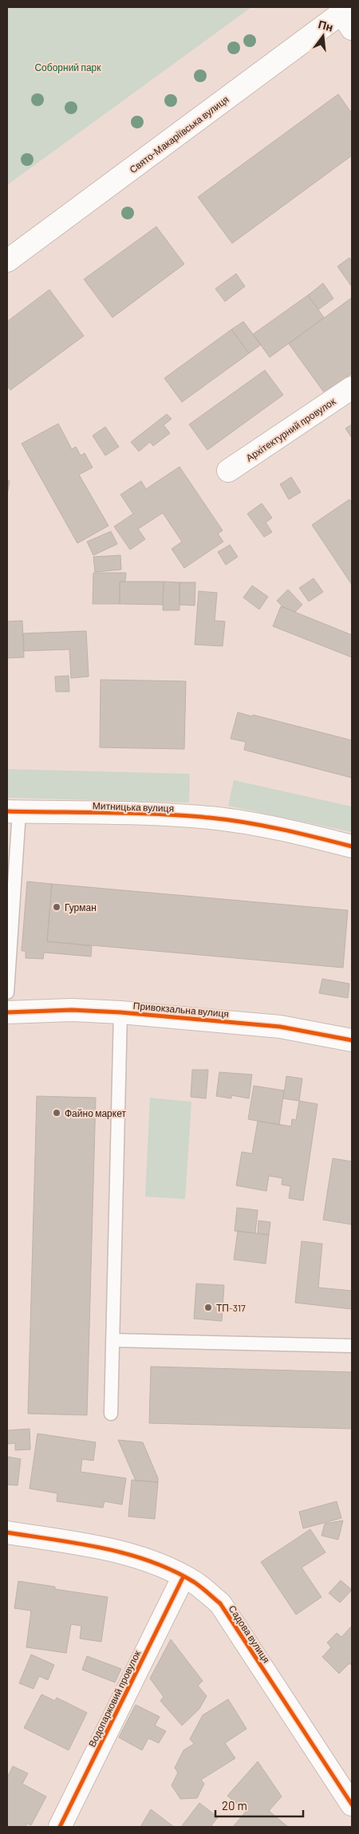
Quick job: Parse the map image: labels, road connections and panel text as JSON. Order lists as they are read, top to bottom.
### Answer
{
  "streets": {
    "street": [
      "Свято-Макаріївська вулиця",
      "Архітектурний провулок",
      "Митницька вулиця",
      "Привокзальна вулиця",
      "Садова вулиця",
      "Водопарковий провулок"
    ]
  },
  "crossings": [
    ["Садова вулиця", "Водопарковий провулок"]
  ],
  "parks": ["Соборний парк"],
  "places": ["Гурман", "Файно маркет", "ТП-317"],
  "scale_bar": "20 m",
  "north": "top"
}
